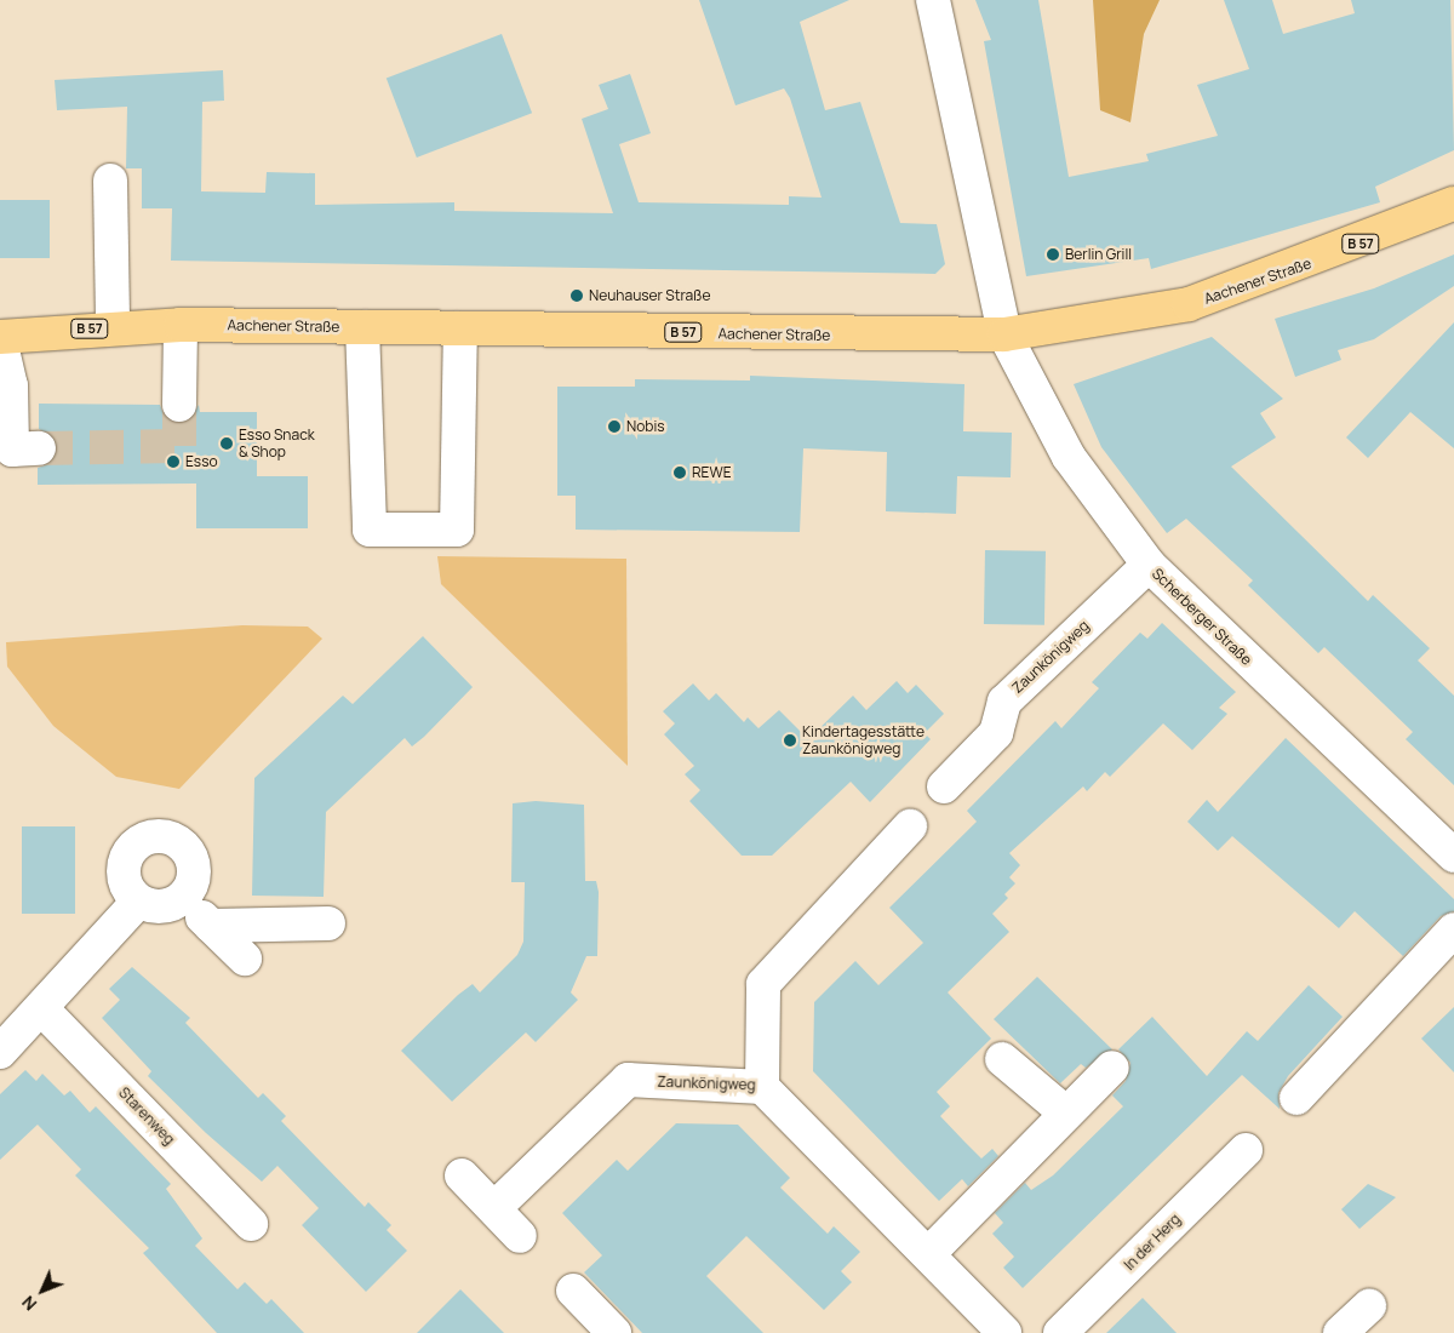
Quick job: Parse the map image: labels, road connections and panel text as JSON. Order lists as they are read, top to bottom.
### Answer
{
  "streets": {
    "main road": ["B 57", "Aachener Straße"],
    "street": [
      "Scherberger Straße",
      "Zaunkönigweg",
      "Starenweg",
      "In der Herg"
    ]
  },
  "crossings": [
    ["Aachener Straße", "Scherberger Straße"],
    ["Scherberger Straße", "Zaunkönigweg"]
  ],
  "places": [
    "Berlin Grill",
    "Neuhauser Straße",
    "Nobis",
    "Esso Snack & Shop",
    "Esso",
    "REWE",
    "Kindertagesstätte Zaunkönigweg"
  ],
  "north": "bottom left"
}
